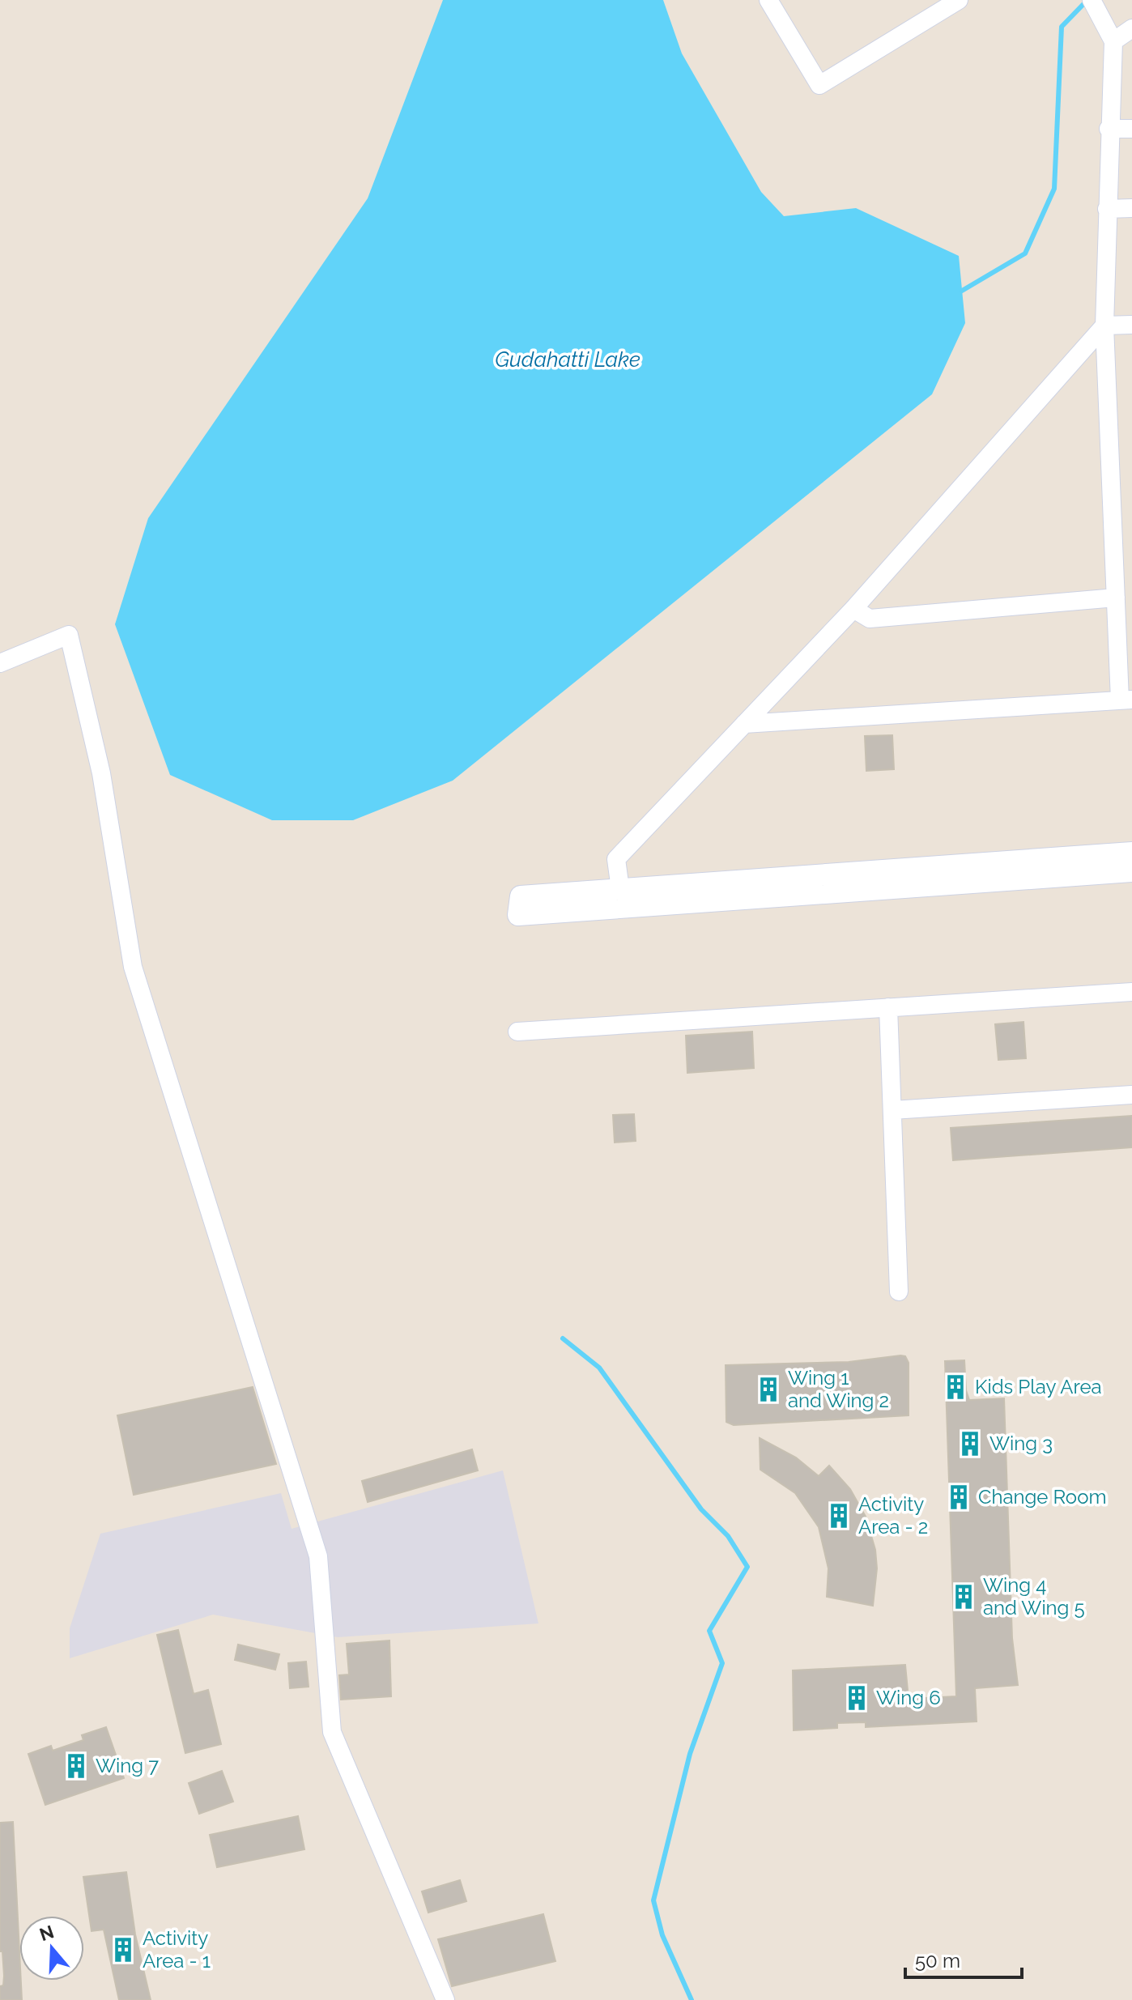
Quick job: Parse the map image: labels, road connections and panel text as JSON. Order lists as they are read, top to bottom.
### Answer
{
  "water": ["Gudahatti Lake"],
  "places": {
    "building": [
      "Kids Play Area",
      "Wing 1 and Wing 2",
      "Wing 3",
      "Change Room",
      "Activity Area - 2",
      "Wing 4 and Wing 5",
      "Wing 6",
      "Wing 7",
      "Activity Area - 1"
    ]
  },
  "scale_bar": "50 m",
  "north": "top"
}
